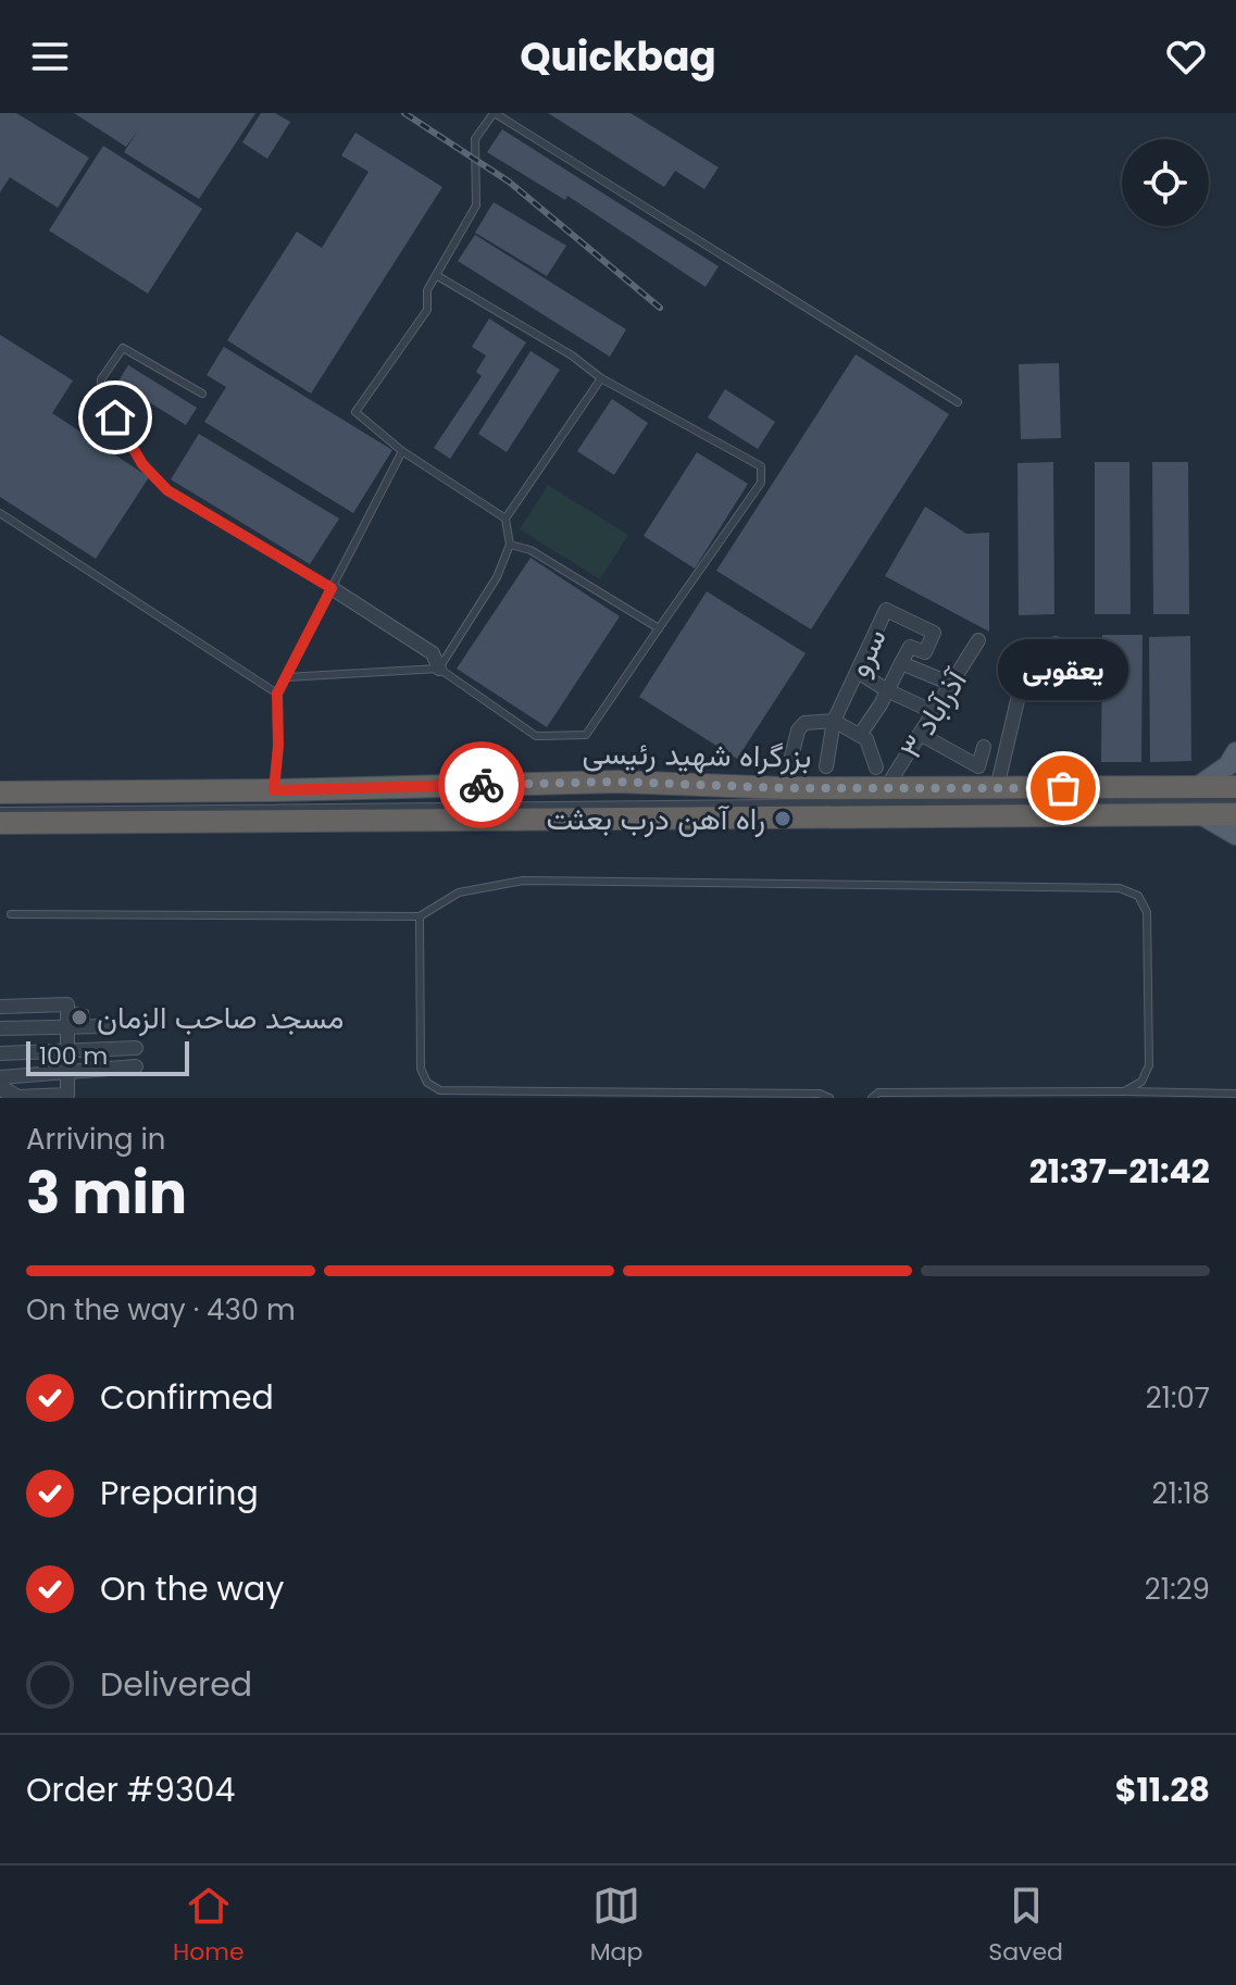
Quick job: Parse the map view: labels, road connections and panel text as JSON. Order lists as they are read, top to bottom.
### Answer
{
  "streets": {
    "highway": ["بزرگراه شهید رئیسی"],
    "street": ["سرو", "۳ آذرآباد"]
  },
  "crossings": [
    ["۳ آذرآباد", "بزرگراه شهید رئیسی"]
  ],
  "places": ["یعقوبی", "راه آهن درب بعثت", "مسجد صاحب الزمان"],
  "scale_bar": "100 m",
  "page": {
    "header": "Quickbag",
    "bubble": "یعقوبی",
    "scale": "100 m",
    "heading": ["3 min", "Arriving in", "21:37–21:42"],
    "panel": ["Order #9304", "$11.28"],
    "bar": "On the way · 430 m",
    "list": [
      ["Confirmed", "21:07"],
      ["Preparing", "21:18"],
      ["On the way", "21:29"],
      "Delivered"
    ],
    "tabs": ["Home", "Map", "Saved"]
  }
}
